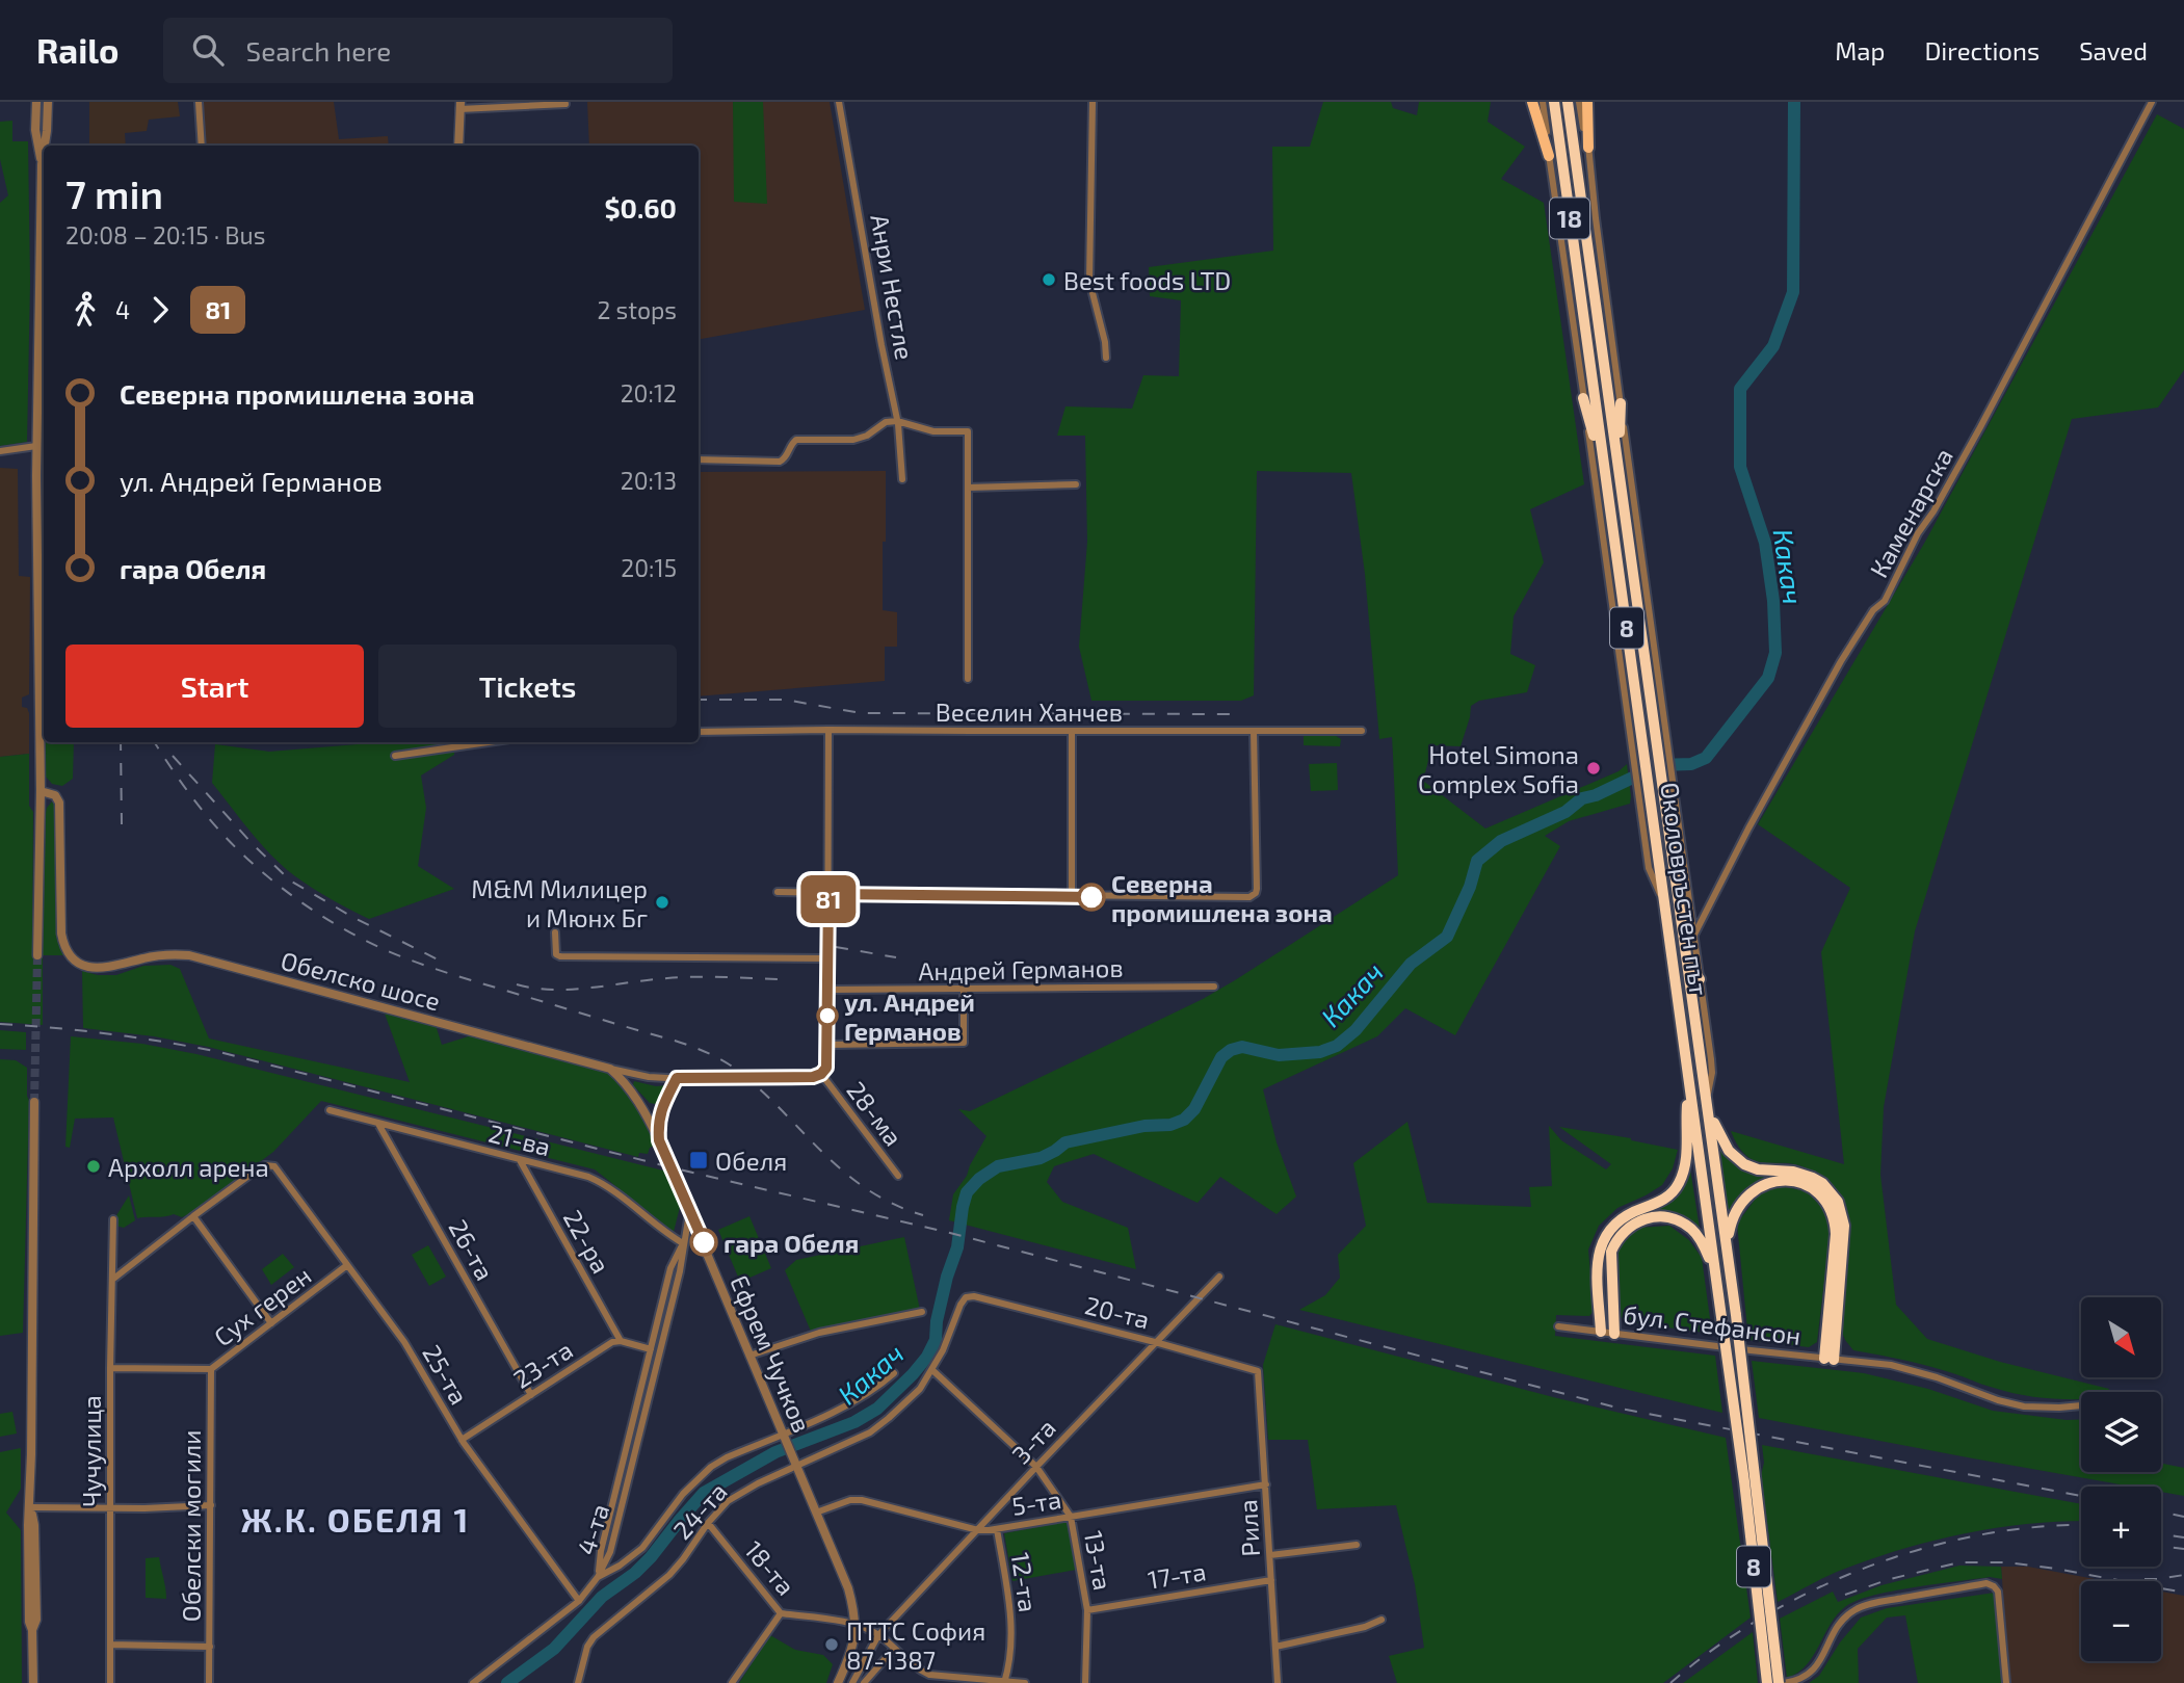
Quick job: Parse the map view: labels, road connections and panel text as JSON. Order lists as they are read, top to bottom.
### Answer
{
  "streets": {
    "highway": ["18", "8", "Околовръстен път"],
    "street": [
      "Анри Нестле",
      "Каменарска",
      "Веселин Ханчев",
      "Андрей Германов",
      "Обелско шосе",
      "28-ма",
      "21-ва",
      "22-ра",
      "26-та",
      "Сух герен",
      "20-та",
      "бул. Стефансон",
      "Ефрем Чучков",
      "23-та",
      "25-та",
      "3-та",
      "Чучулица",
      "5-та",
      "24-та",
      "Обелски могили",
      "Рила",
      "4-та",
      "13-та",
      "18-та",
      "17-та",
      "12-та"
    ]
  },
  "crossings": [
    ["8", "Околовръстен път"],
    ["Обелско шосе", "28-ма"],
    ["Обелско шосе", "Ефрем Чучков"],
    ["21-ва", "22-ра"],
    ["21-ва", "26-та"],
    ["21-ва", "4-та"],
    ["22-ра", "23-та"],
    ["26-та", "23-та"],
    ["Сух герен", "25-та"],
    ["Сух герен", "Чучулица"],
    ["Сух герен", "Обелски могили"],
    ["20-та", "3-та"],
    ["20-та", "24-та"],
    ["20-та", "Рила"],
    ["Ефрем Чучков", "5-та"],
    ["Ефрем Чучков", "24-та"],
    ["Ефрем Чучков", "4-та"],
    ["Ефрем Чучков", "18-та"],
    ["23-та", "25-та"],
    ["25-та", "24-та"],
    ["3-та", "5-та"],
    ["3-та", "13-та"],
    ["3-та", "18-та"],
    ["5-та", "Рила"],
    ["5-та", "13-та"],
    ["5-та", "12-та"],
    ["24-та", "4-та"],
    ["24-та", "13-та"],
    ["24-та", "18-та"],
    ["Рила", "17-та"],
    ["13-та", "17-та"],
    ["18-та", "12-та"]
  ],
  "districts": ["Ж.К. ОБЕЛЯ 1"],
  "water": ["Какач"],
  "places": {
    "other": [
      "Best foods LTD",
      "Hotel Simona Complex Sofia",
      "Северна промишлена зона",
      "М&M Mилицер и Мюнх Бг",
      "ул. Андрей Германов",
      "Архолл арена",
      "гара Обеля",
      "ПТТС София 87-1387"
    ],
    "transit": ["Обеля"]
  },
  "lines": ["bus line 81"],
  "north": "bottom right",
  "page": {
    "header": "Railo",
    "search": "Search here",
    "nav": ["Map", "Directions", "Saved"],
    "on_map": "81",
    "heading": ["7 min", "20:08 – 20:15 · Bus", "$0.60"],
    "legs": ["4", "81", "2 stops"],
    "list": [
      {
        "name": "Северна промишлена зона",
        "value": "20:12"
      },
      {
        "name": "ул. Андрей Германов",
        "value": "20:13"
      },
      {
        "name": "гара Обеля",
        "value": "20:15"
      }
    ],
    "buttons": ["Start", "Tickets"],
    "map_buttons": ["+", "−"]
  }
}
